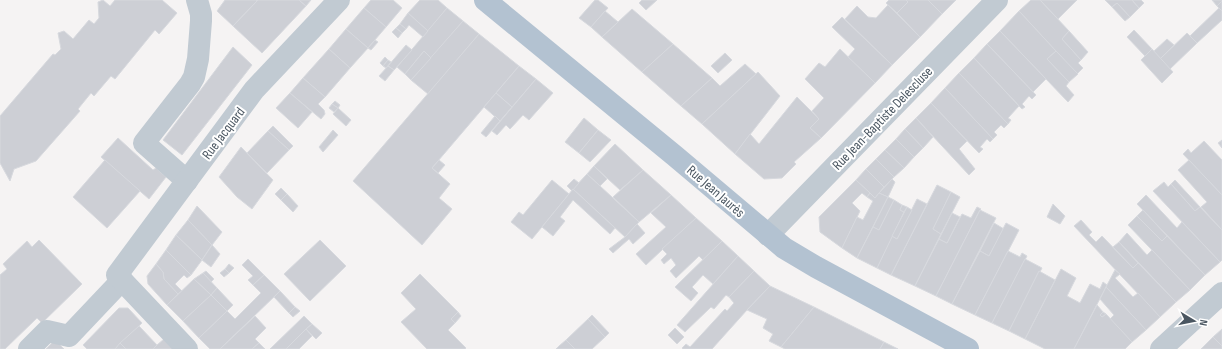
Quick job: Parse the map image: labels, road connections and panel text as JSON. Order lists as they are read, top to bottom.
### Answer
{
  "streets": {
    "main road": ["Rue Jean Jaurès"],
    "street": ["Rue Jean-Baptiste Delescluse", "Rue Jacquard"]
  },
  "crossings": [
    ["Rue Jean-Baptiste Delescluse", "Rue Jean Jaurès"]
  ],
  "north": "right"
}
